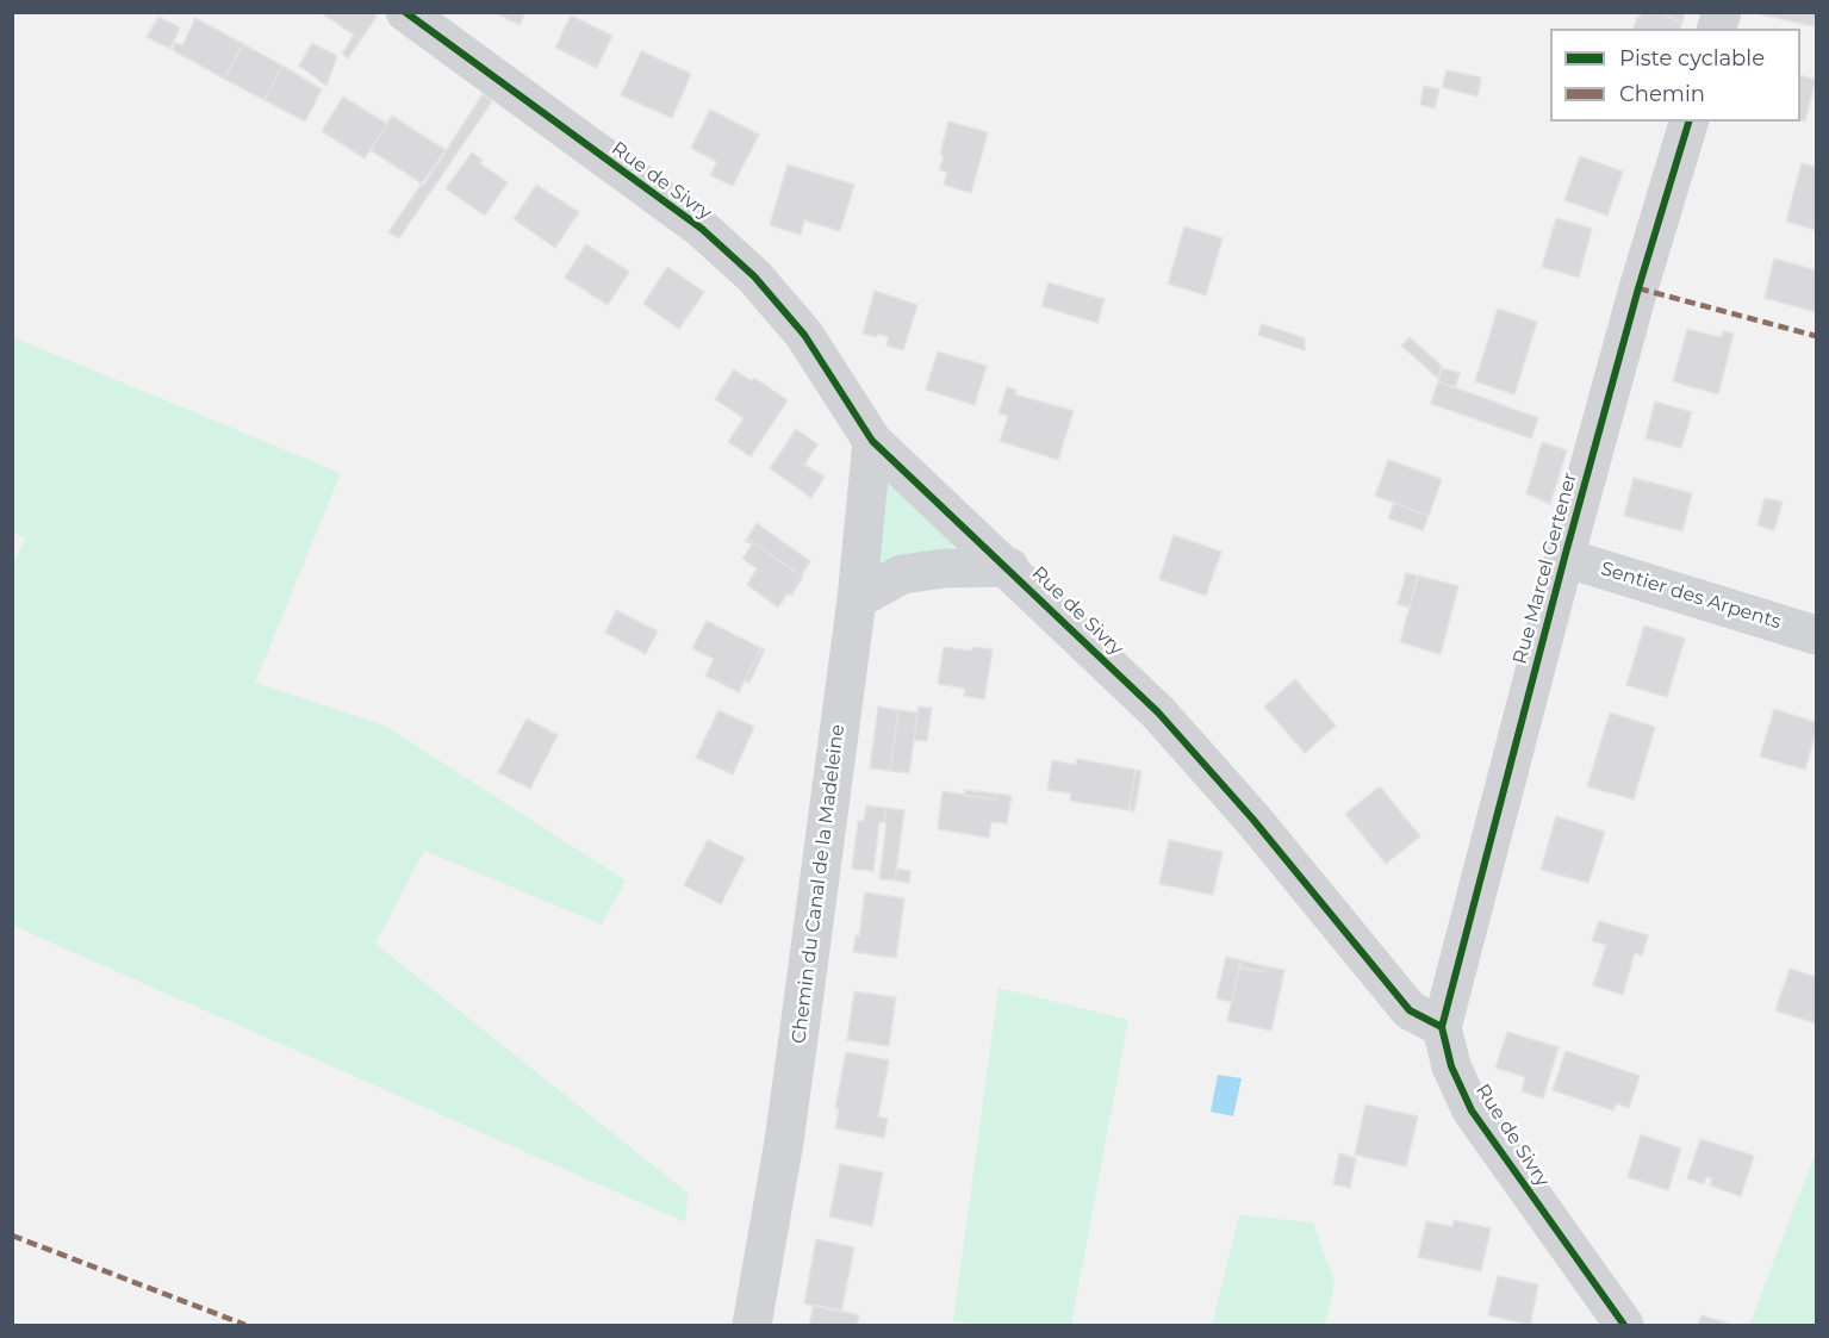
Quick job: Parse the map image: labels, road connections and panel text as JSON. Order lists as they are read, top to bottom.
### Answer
{
  "streets": {
    "street": [
      "Rue de Sivry",
      "Rue Marcel Gertener",
      "Sentier des Arpents",
      "Chemin du Canal de la Madeleine"
    ]
  },
  "crossings": [
    ["Rue de Sivry", "Rue Marcel Gertener"],
    ["Rue de Sivry", "Chemin du Canal de la Madeleine"],
    ["Rue Marcel Gertener", "Sentier des Arpents"]
  ],
  "legend": ["Piste cyclable", "Chemin"]
}
